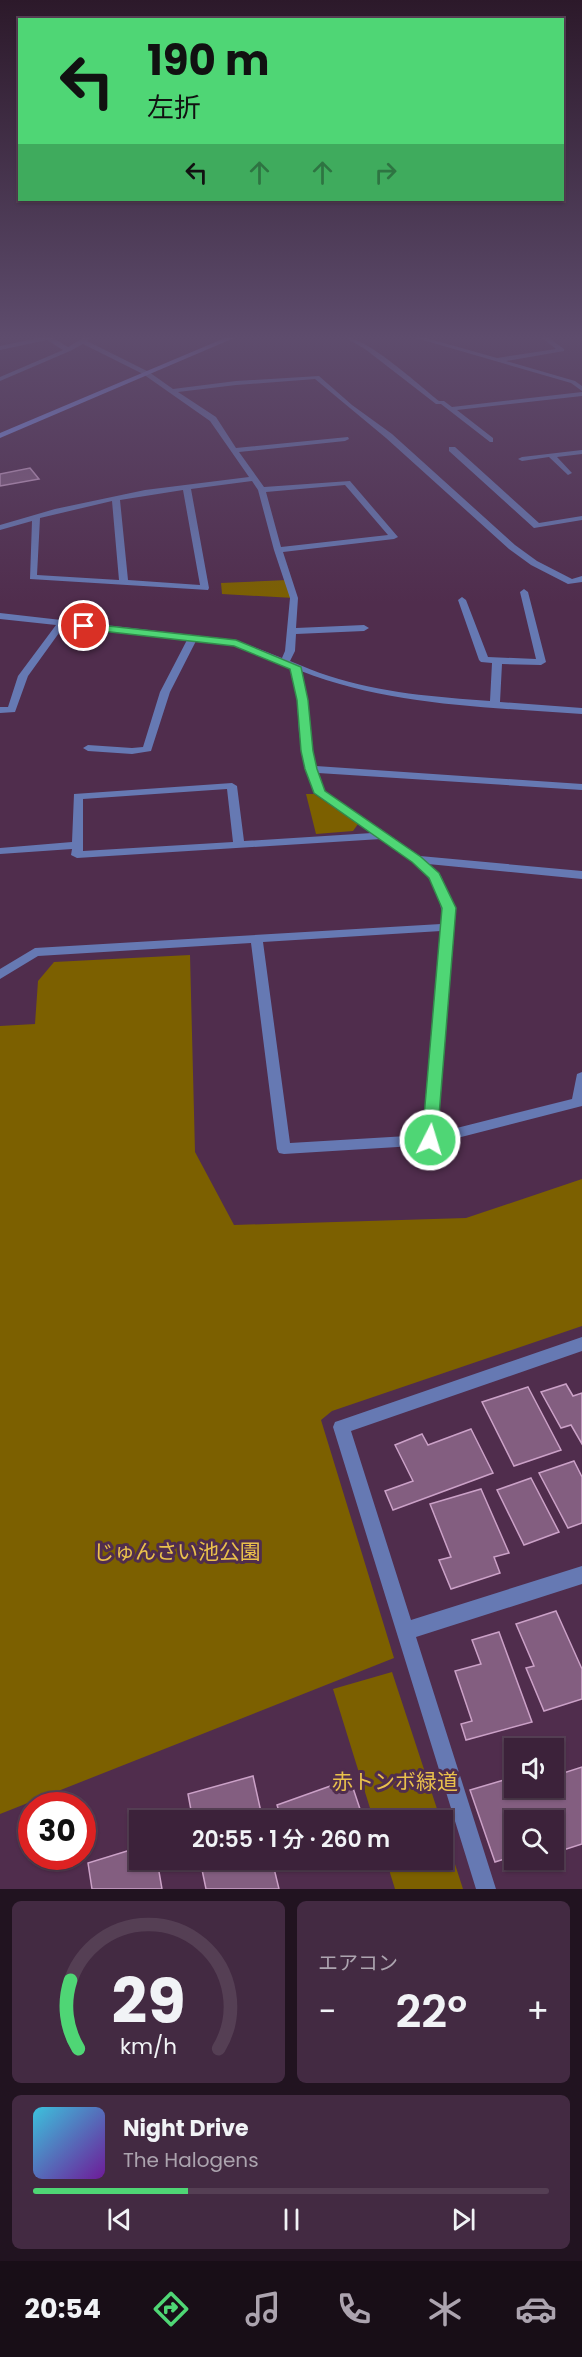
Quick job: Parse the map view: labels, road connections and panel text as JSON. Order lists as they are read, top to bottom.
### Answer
{
  "parks": ["じゅんさい池公園", "赤トンボ緑道"],
  "page": {
    "turn": ["190 m", "左折"],
    "limit": "30",
    "trip": "20:55 · 1 分 · 260 m",
    "tile": "エアコン",
    "heat": ["−", "22°", "+"],
    "song": ["Night Drive", "The Halogens"],
    "tabs": "20:54",
    "gauge": ["29", "km/h"]
  }
}
